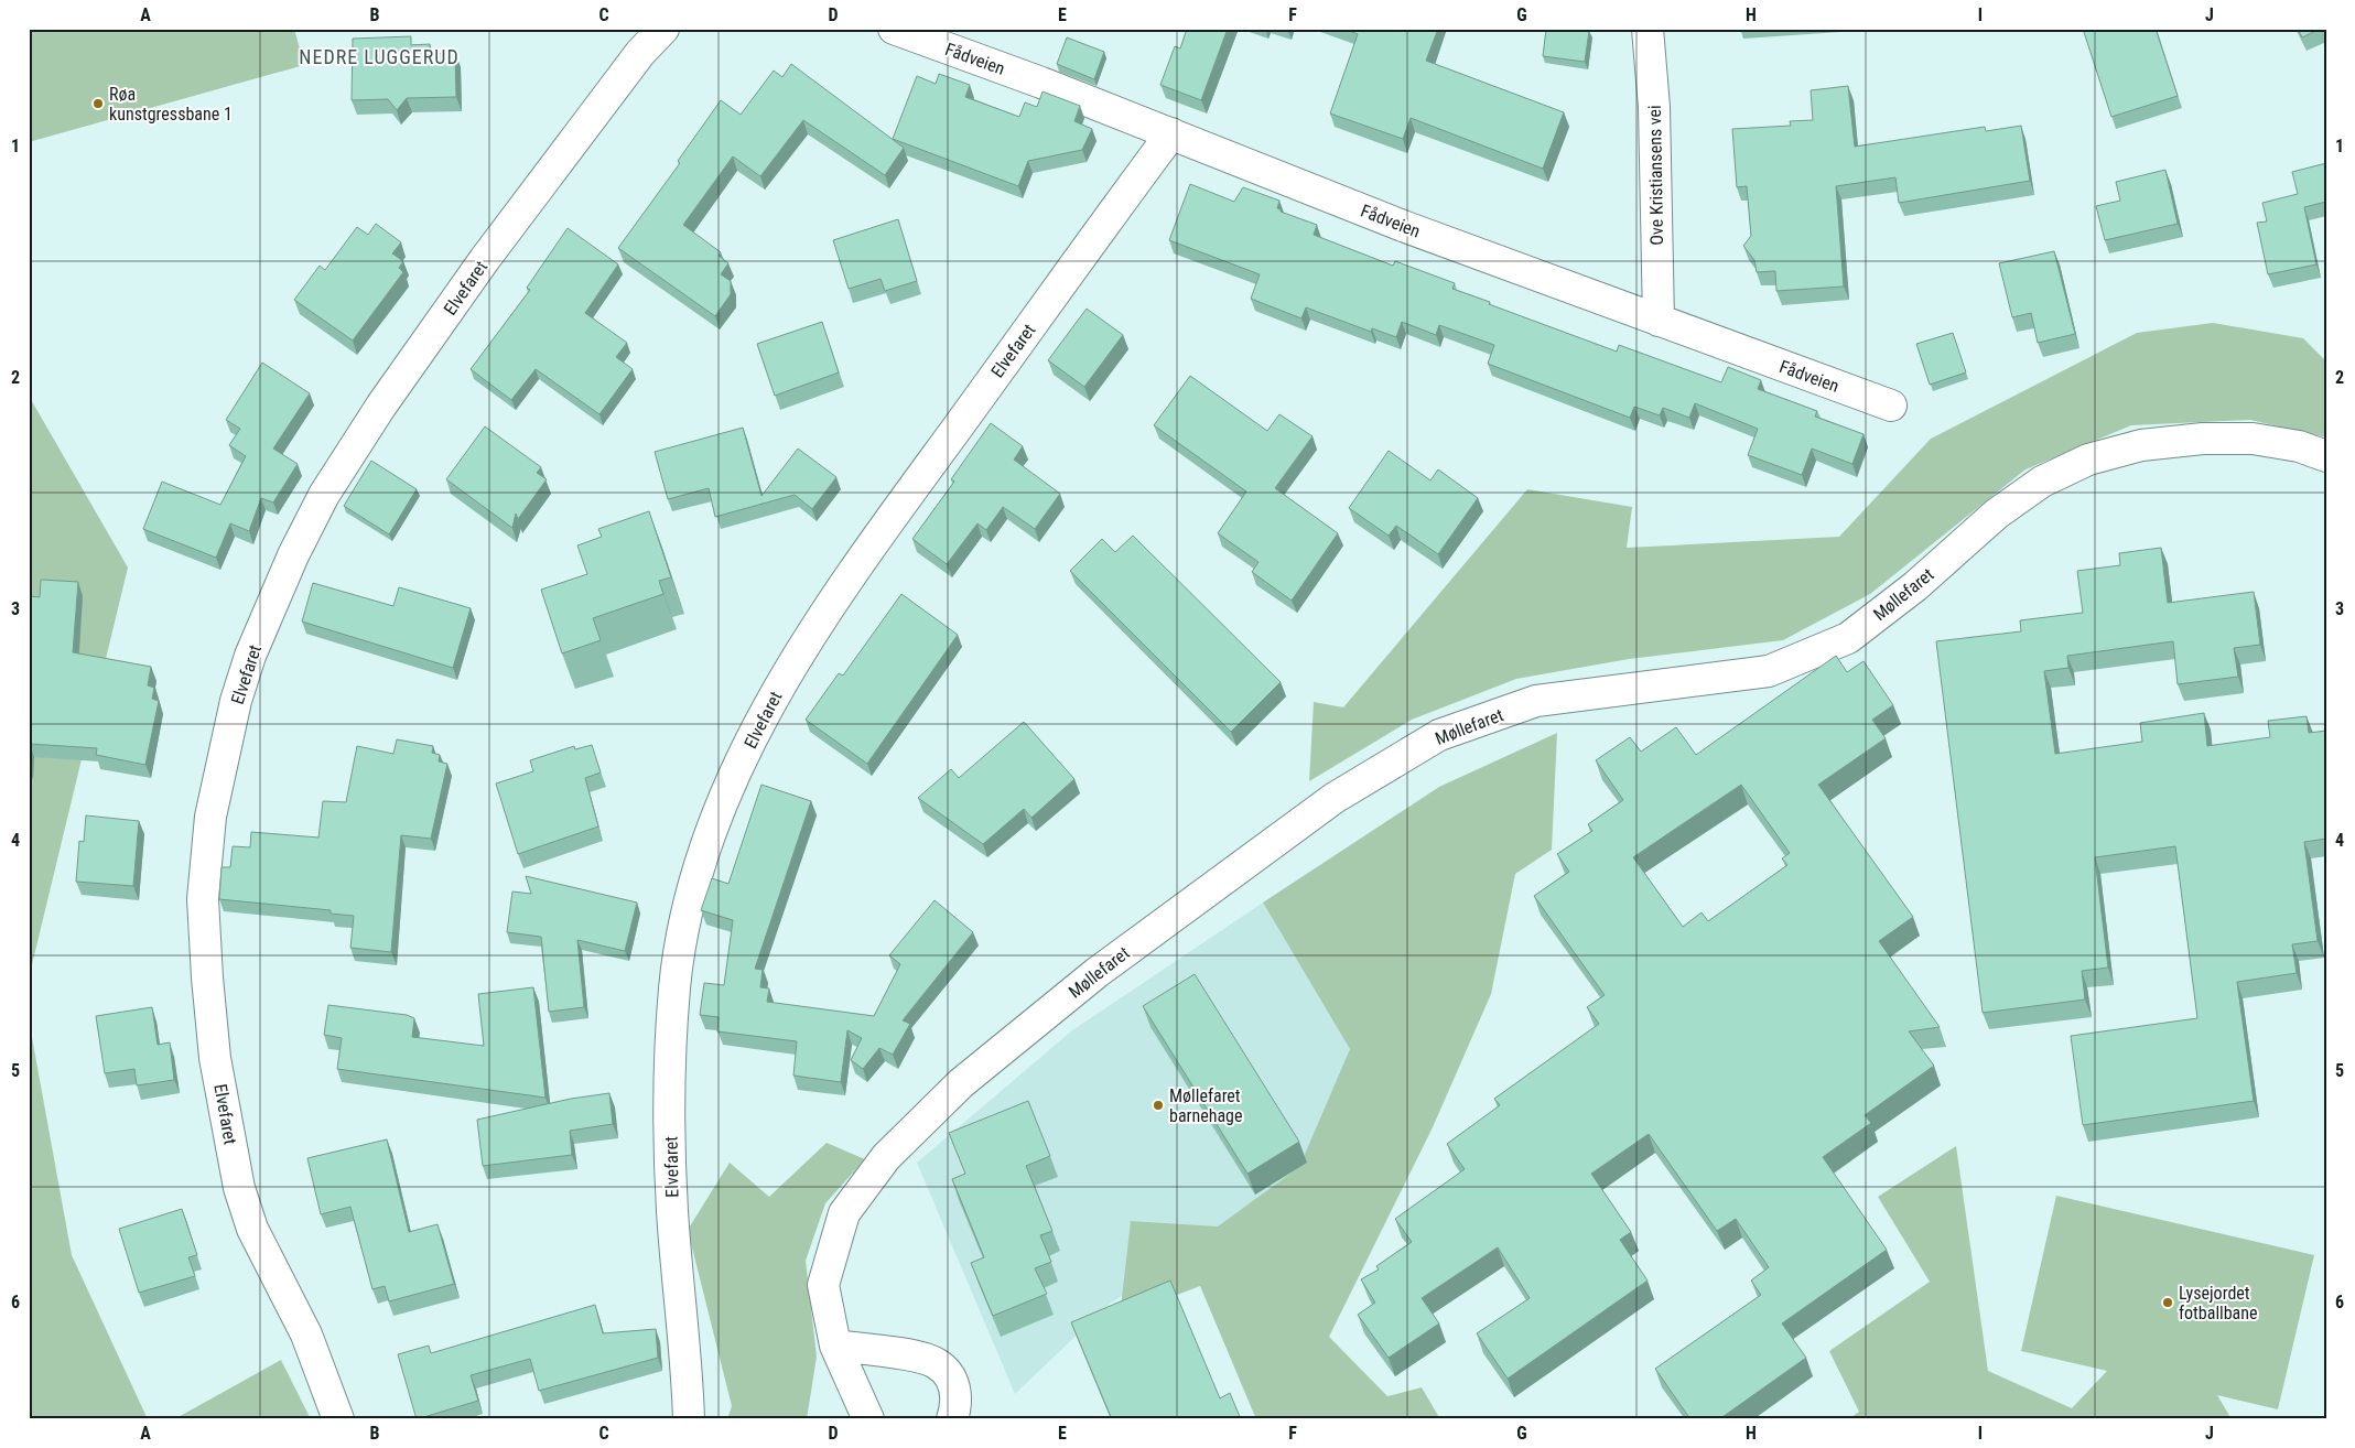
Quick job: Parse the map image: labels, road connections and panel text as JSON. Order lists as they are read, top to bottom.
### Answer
{
  "streets": {
    "street": [
      "Fådveien",
      "Ove Kristiansens vei",
      "Elvefaret",
      "Møllefaret"
    ]
  },
  "crossings": [
    ["Fådveien", "Ove Kristiansens vei"],
    ["Fådveien", "Elvefaret"]
  ],
  "districts": ["NEDRE LUGGERUD"],
  "places": ["Røa kunstgressbane 1", "Møllefaret barnehage", "Lysejordet fotballbane"],
  "grid": {
    "columns": [
      "A",
      "B",
      "C",
      "D",
      "E",
      "F",
      "G",
      "H",
      "I",
      "J"
    ],
    "rows": [
      "1",
      "2",
      "3",
      "4",
      "5",
      "6"
    ]
  }
}
